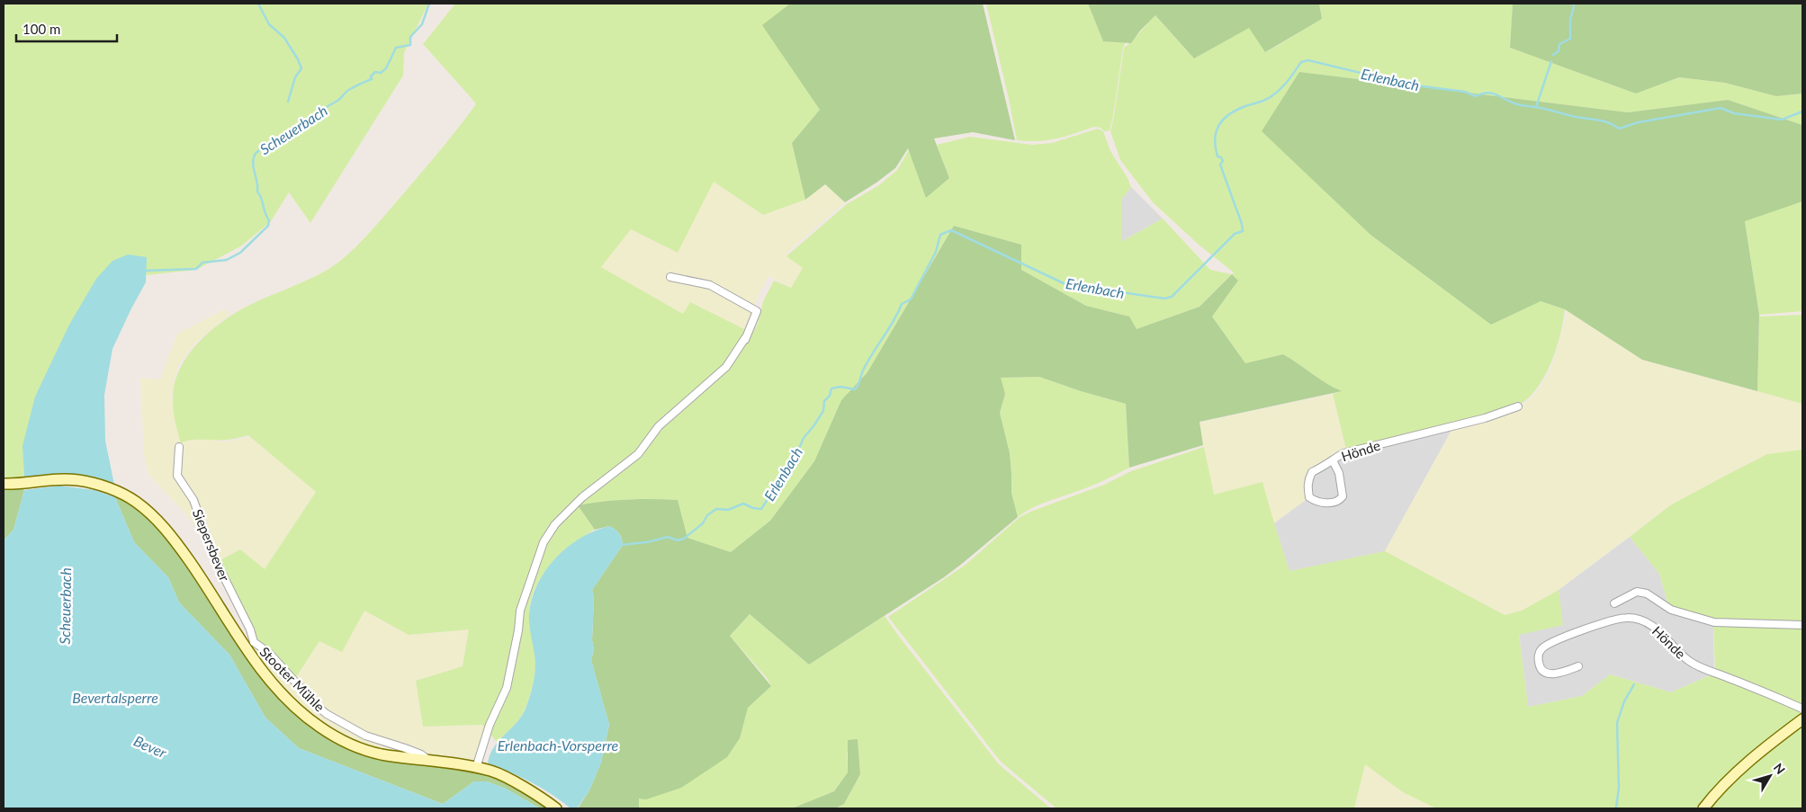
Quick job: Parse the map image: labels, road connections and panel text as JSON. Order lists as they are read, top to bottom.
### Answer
{
  "streets": {
    "street": ["Hönde", "Siepersbever", "Stooter Mühle"]
  },
  "crossings": [
    ["Siepersbever", "Stooter Mühle"]
  ],
  "water": [
    "Erlenbach",
    "Scheuerbach",
    "Bevertalsperre",
    "Erlenbach-Vorsperre",
    "Bever"
  ],
  "scale_bar": "100 m",
  "north": "top right"
}
